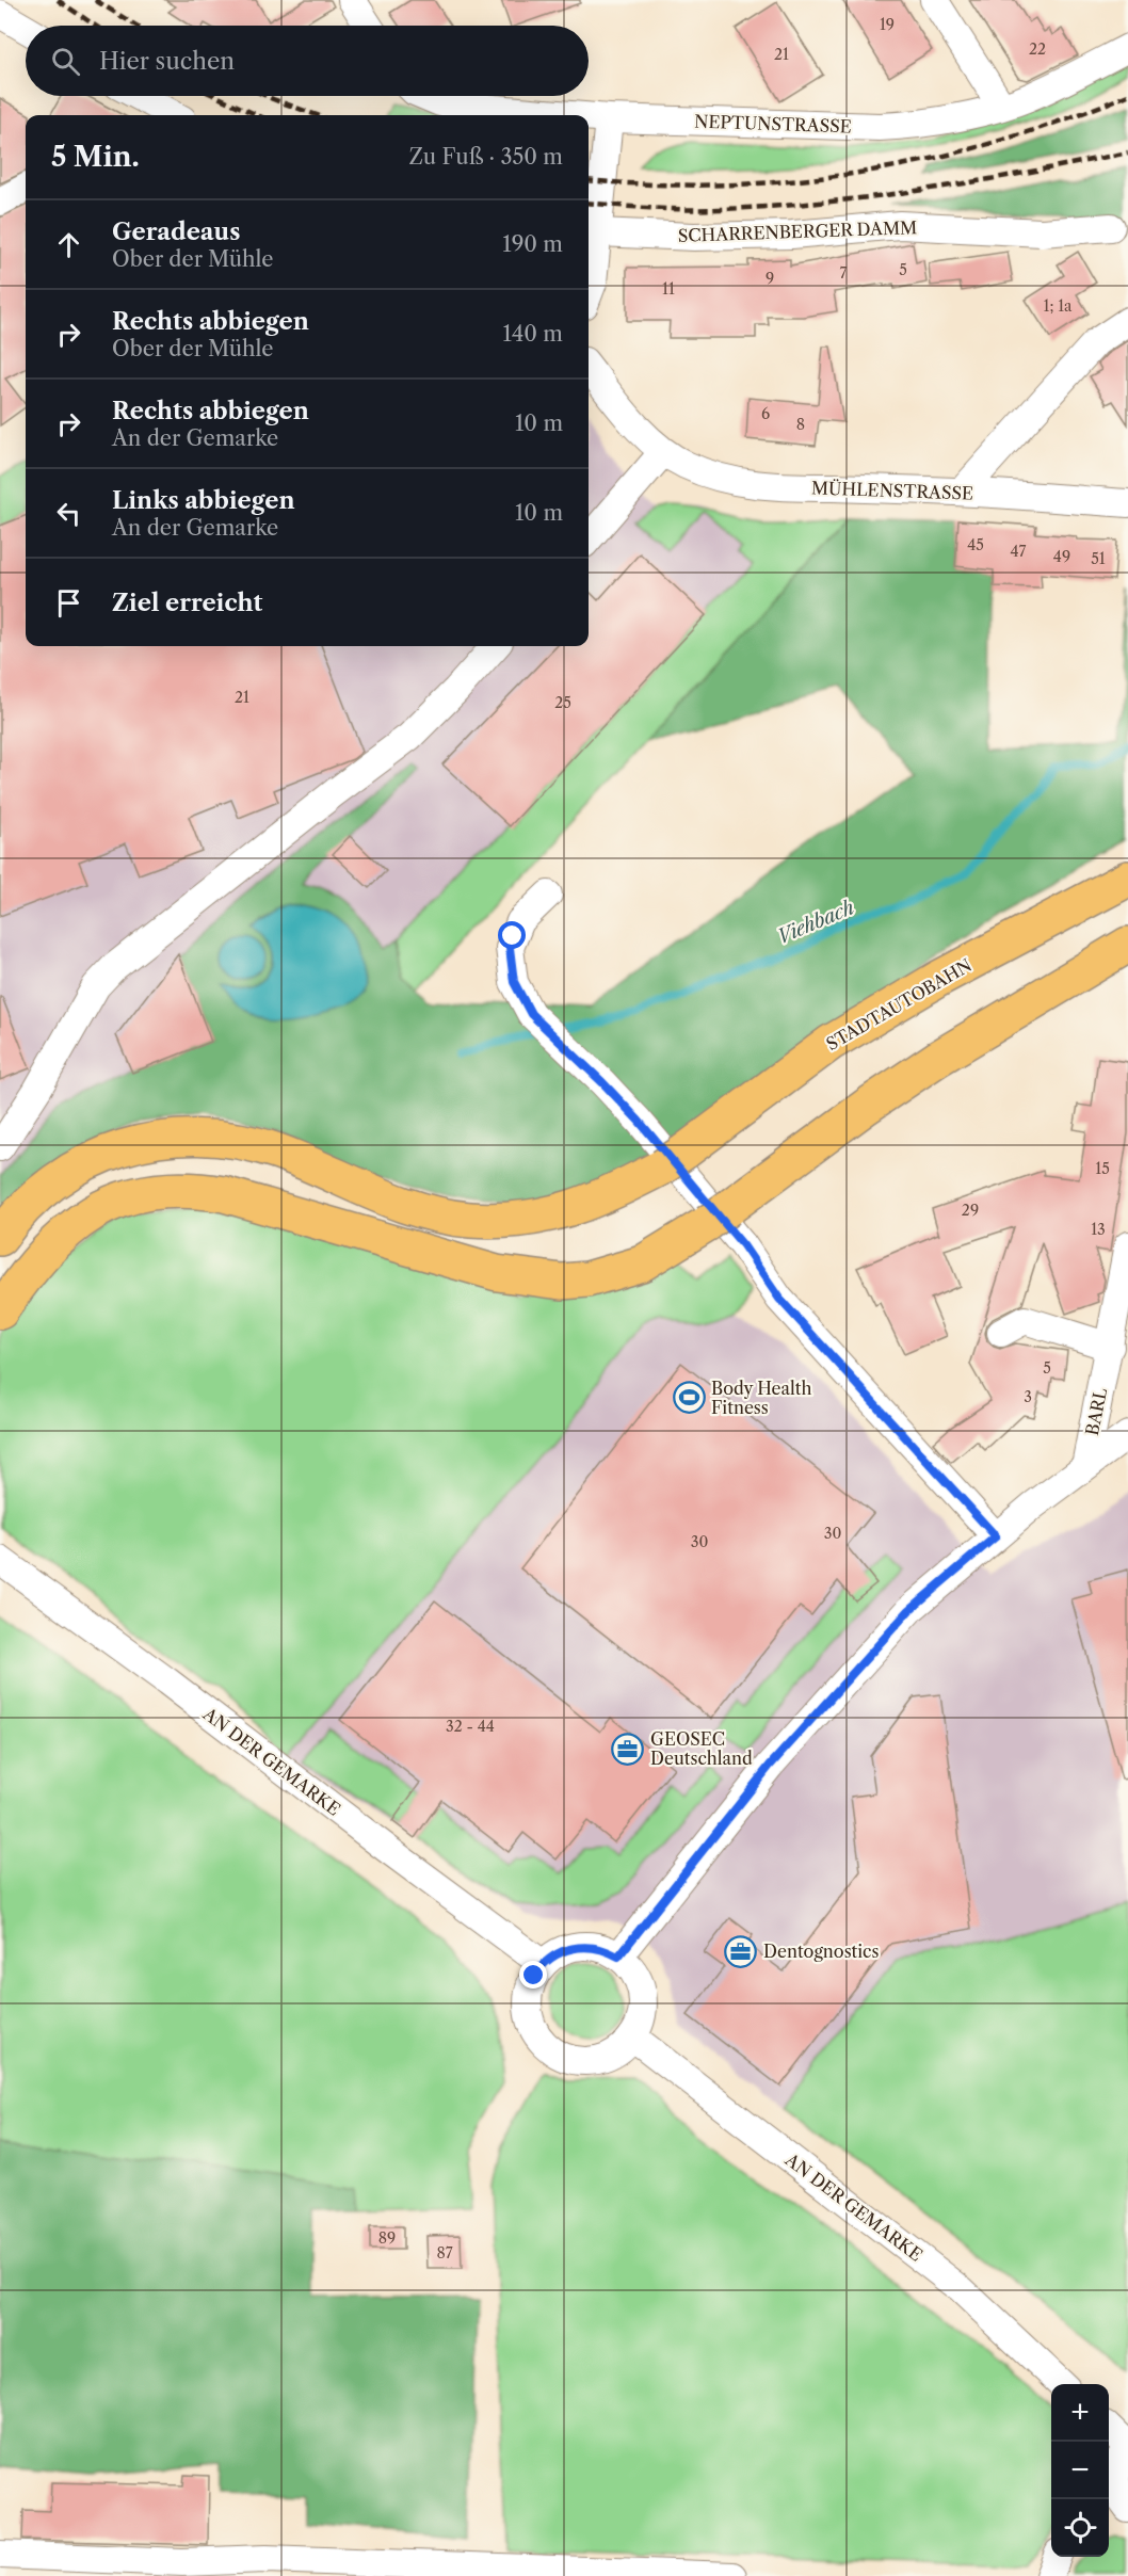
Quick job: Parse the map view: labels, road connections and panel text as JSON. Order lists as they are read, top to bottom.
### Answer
{
  "streets": {
    "highway": ["STADTAUTOBAHN"],
    "street": [
      "NEPTUNSTRASSE",
      "SCHARRENBERGER DAMM",
      "MÜHLENSTRASSE",
      "BARL",
      "AN DER GEMARKE"
    ]
  },
  "water": ["Viehbach"],
  "places": {
    "sports": ["Body Health Fitness"],
    "office": ["GEOSEC Deutschland", "Dentognostics"]
  },
  "house_numbers": [
    "19",
    "22",
    "21",
    "5",
    "7",
    "9",
    "11",
    "1; 1a",
    "6",
    "8",
    "45",
    "47",
    "49",
    "51",
    "21",
    "25",
    "15",
    "29",
    "13",
    "5",
    "3",
    "30",
    "30",
    "32 - 44",
    "89",
    "87"
  ],
  "page": {
    "search": "Hier suchen",
    "heading": ["5 Min.", "Zu Fuß · 350 m"],
    "list": [
      ["Geradeaus", "Ober der Mühle", "190 m"],
      ["Rechts abbiegen", "Ober der Mühle", "140 m"],
      ["Rechts abbiegen", "An der Gemarke", "10 m"],
      ["Links abbiegen", "An der Gemarke", "10 m"],
      "Ziel erreicht"
    ],
    "map_buttons": ["+", "−"]
  }
}
